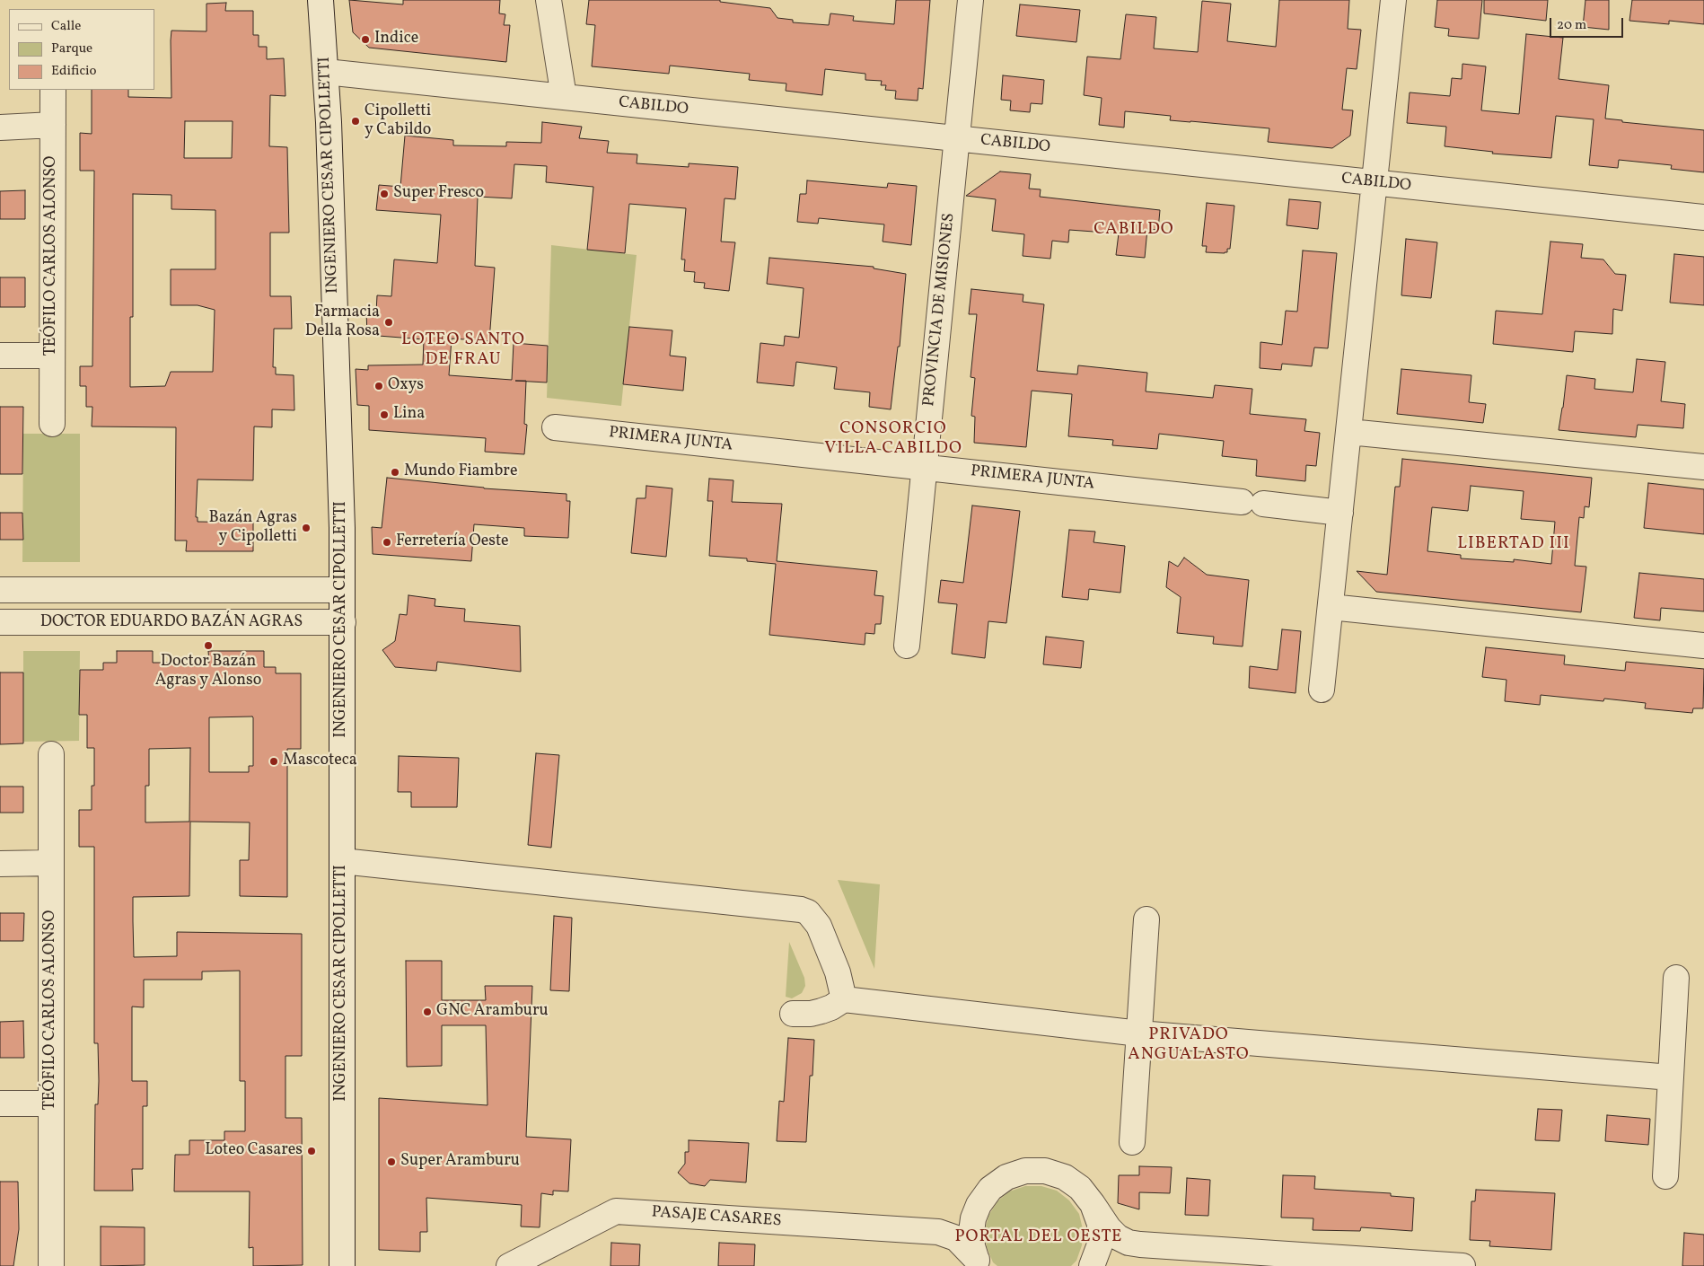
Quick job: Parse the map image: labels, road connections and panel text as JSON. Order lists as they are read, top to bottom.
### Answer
{
  "streets": {
    "street": [
      "CABILDO",
      "INGENIERO CESAR CIPOLLETTI",
      "TEÓFILO CARLOS ALONSO",
      "PROVINCIA DE MISIONES",
      "PRIMERA JUNTA",
      "DOCTOR EDUARDO BAZÁN AGRAS",
      "PASAJE CASARES"
    ]
  },
  "crossings": [
    ["CABILDO", "INGENIERO CESAR CIPOLLETTI"],
    ["CABILDO", "PROVINCIA DE MISIONES"],
    ["INGENIERO CESAR CIPOLLETTI", "DOCTOR EDUARDO BAZÁN AGRAS"],
    ["PROVINCIA DE MISIONES", "PRIMERA JUNTA"]
  ],
  "districts": [
    "CABILDO",
    "LOTEO SANTO DE FRAU",
    "CONSORCIO VILLA CABILDO",
    "LIBERTAD III",
    "PRIVADO ANGUALASTO",
    "PORTAL DEL OESTE"
  ],
  "places": [
    "Indice",
    "Cipolletti y Cabildo",
    "Super Fresco",
    "Farmacia Della Rosa",
    "Oxys",
    "Lina",
    "Mundo Fiambre",
    "Bazán Agras y Cipolletti",
    "Ferretería Oeste",
    "Doctor Bazán Agras y Alonso",
    "Mascoteca",
    "GNC Aramburu",
    "Loteo Casares",
    "Super Aramburu"
  ],
  "legend": ["Calle", "Parque", "Edificio"],
  "scale_bar": "20 m"
}
